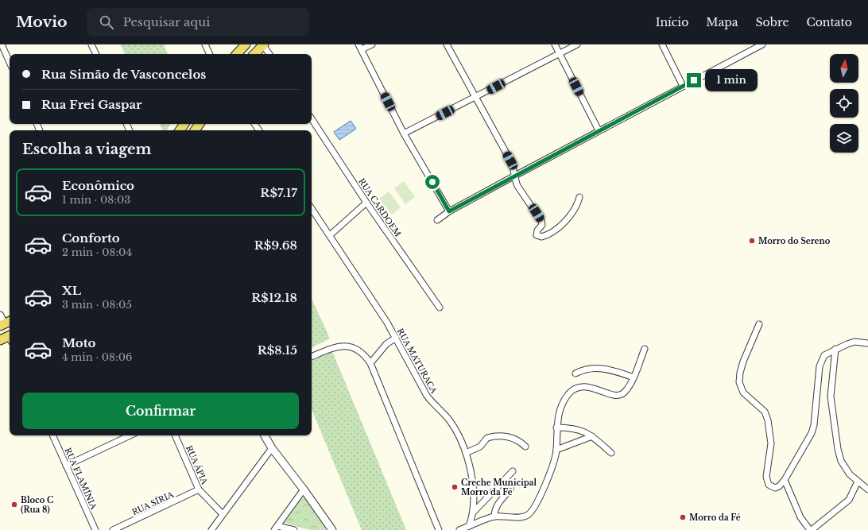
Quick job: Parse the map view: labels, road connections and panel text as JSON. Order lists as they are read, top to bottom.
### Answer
{
  "streets": {
    "street": [
      "RUA CARDOEM",
      "RUA MATURACA",
      "RUA ÁPIA",
      "RUA FLAMÍNIA",
      "RUA SÍRIA"
    ]
  },
  "crossings": [
    ["RUA ÁPIA", "RUA SÍRIA"]
  ],
  "places": [
    "Morro do Sereno",
    "Creche Municipal Morro da Fé",
    "Bloco C (Rua 8)",
    "Morro da Fé"
  ],
  "north": "top",
  "page": {
    "header": "Movio",
    "search": "Pesquisar aqui",
    "nav": [
      "Início",
      "Mapa",
      "Sobre",
      "Contato"
    ],
    "banner": ["Rua Simão de Vasconcelos", "Rua Frei Gaspar"],
    "bubble": "1 min",
    "heading": "Escolha a viagem",
    "list": [
      {
        "name": "Econômico",
        "note": "1 min · 08:03",
        "value": "R$7.17"
      },
      {
        "name": "Conforto",
        "note": "2 min · 08:04",
        "value": "R$9.68"
      },
      {
        "name": "XL",
        "note": "3 min · 08:05",
        "value": "R$12.18"
      },
      {
        "name": "Moto",
        "note": "4 min · 08:06",
        "value": "R$8.15"
      }
    ],
    "buttons": "Confirmar"
  }
}
